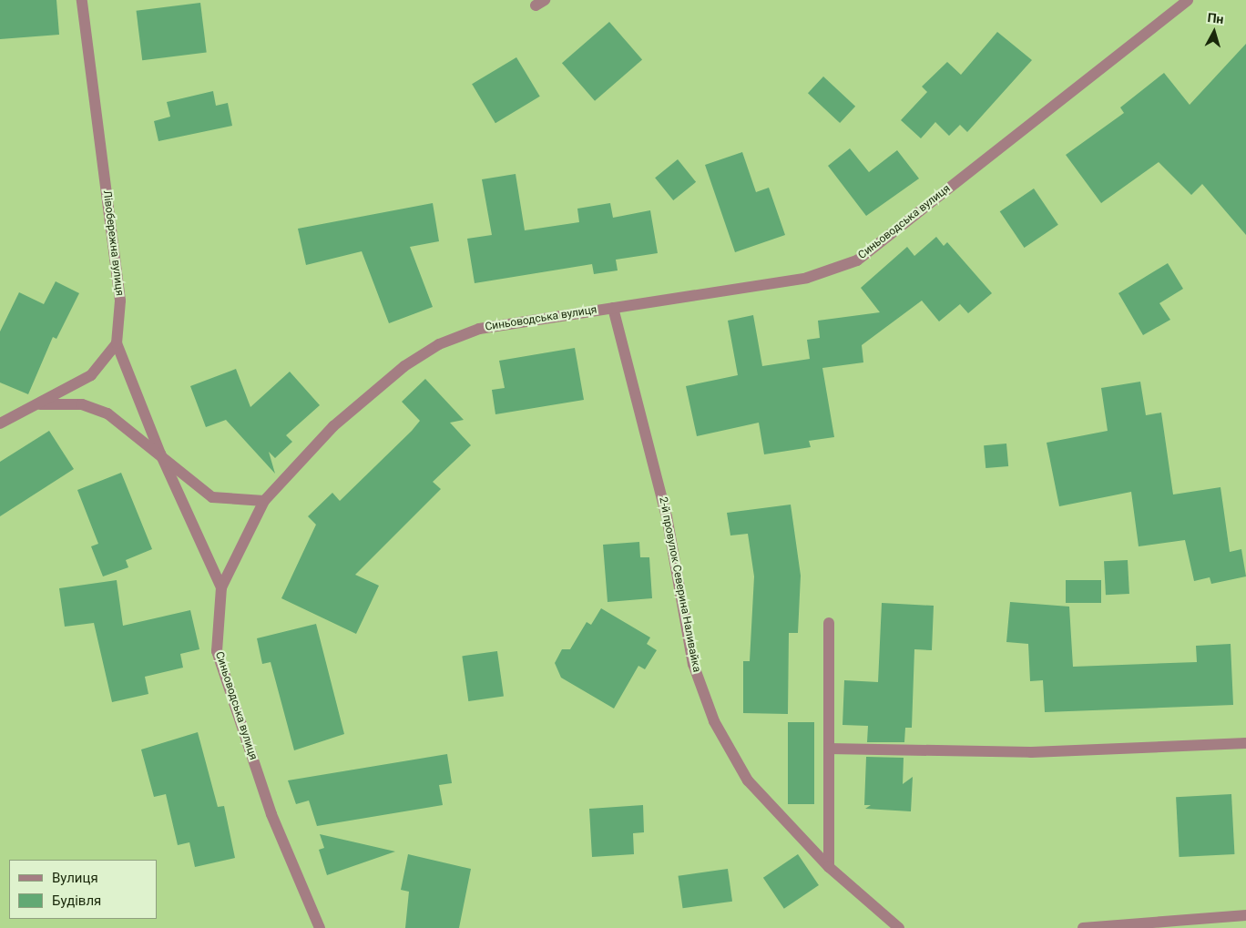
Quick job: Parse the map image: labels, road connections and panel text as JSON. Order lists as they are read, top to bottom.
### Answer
{
  "streets": {
    "street": ["Синьоводська вулиця", "Лівобережна вулиця", "2-й провулок Северина Наливайка"]
  },
  "crossings": [
    ["Синьоводська вулиця", "2-й провулок Северина Наливайка"]
  ],
  "legend": ["Вулиця", "Будівля"],
  "north": "top"
}
